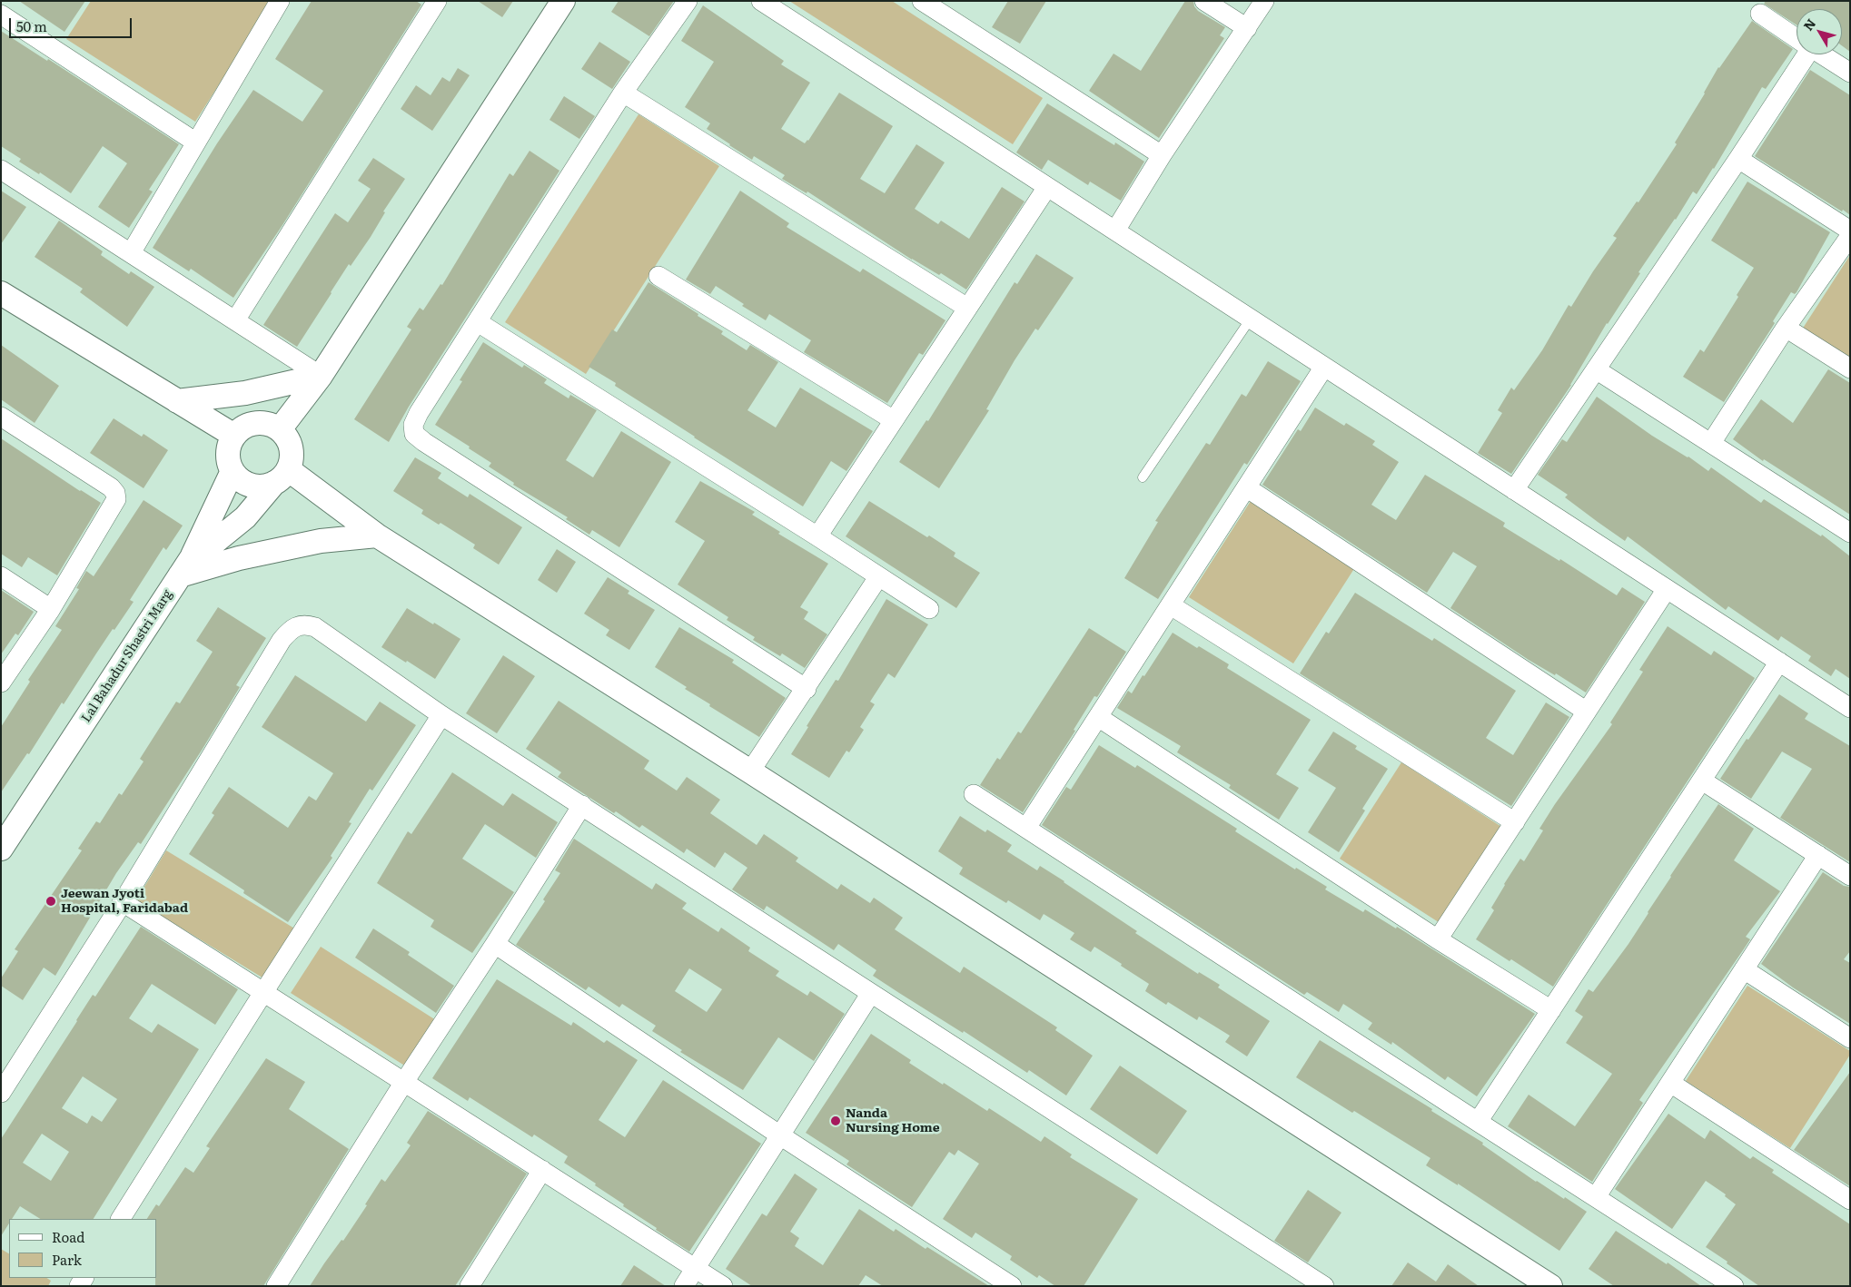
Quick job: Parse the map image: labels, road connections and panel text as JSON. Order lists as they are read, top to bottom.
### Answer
{
  "streets": {
    "street": ["Lal Bahadur Shastri Marg"]
  },
  "places": ["Jeewan Jyoti Hospital, Faridabad", "Nanda Nursing Home"],
  "legend": ["Road", "Park"],
  "scale_bar": "50 m",
  "north": "top left"
}
